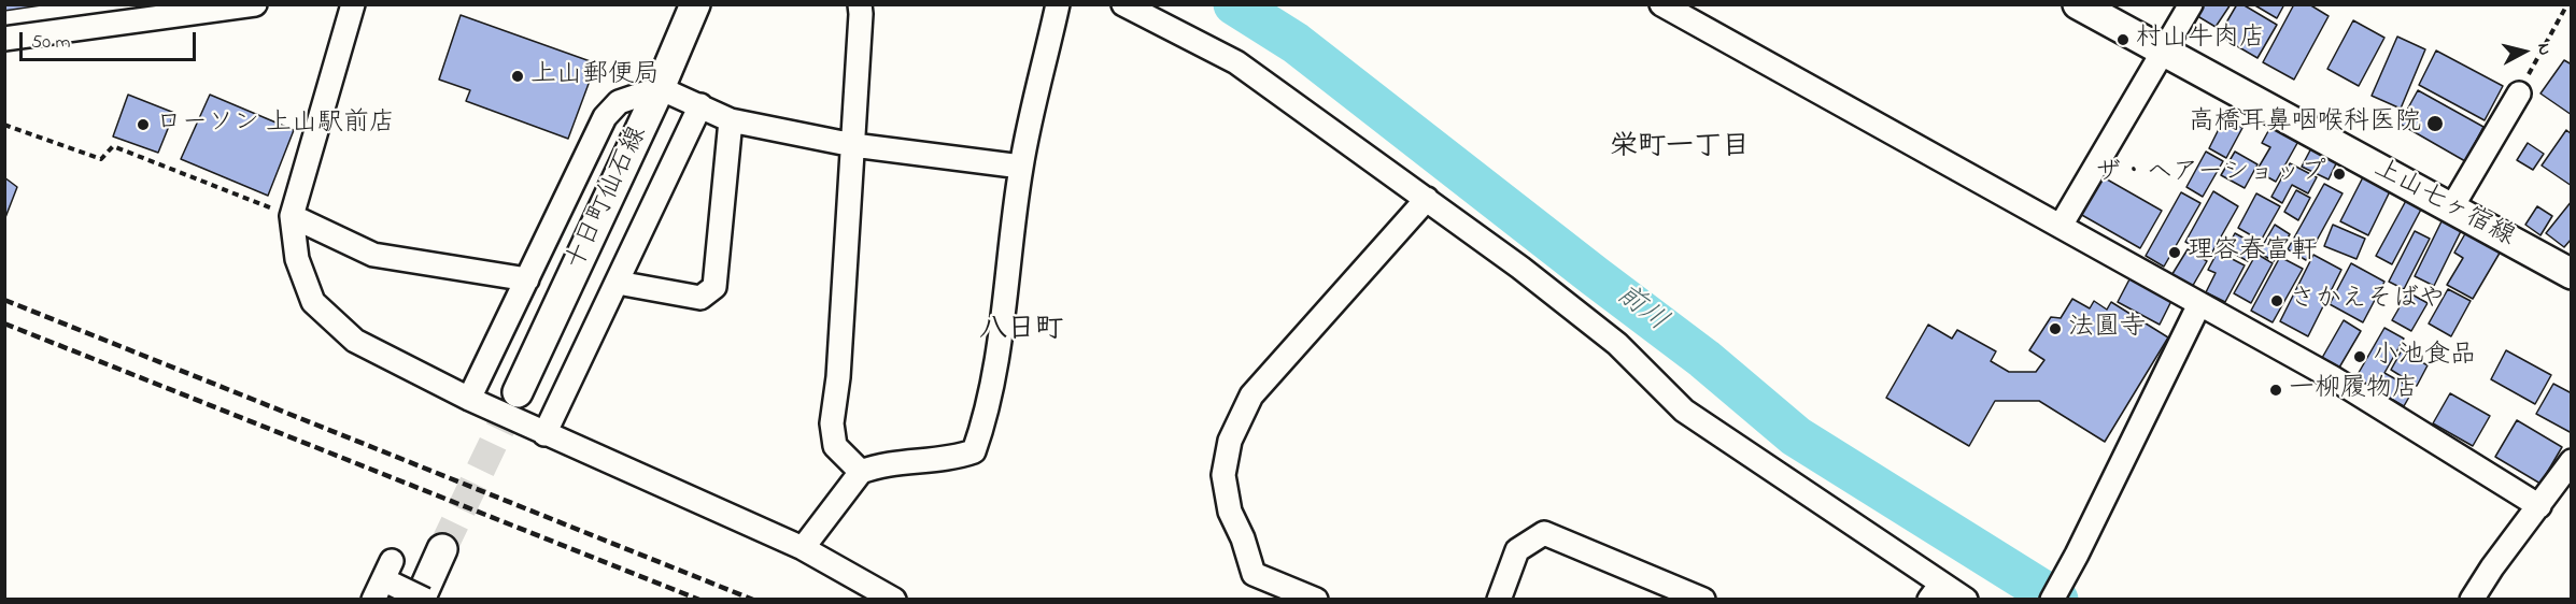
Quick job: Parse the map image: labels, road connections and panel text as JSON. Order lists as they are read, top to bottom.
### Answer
{
  "streets": {
    "main road": ["十日町仙石線", "上山七ヶ宿線"]
  },
  "districts": ["栄町一丁目", "八日町"],
  "water": ["前川"],
  "places": [
    "村山牛肉店",
    "上山郵便局",
    "高橋耳鼻咽喉科医院",
    "ローソン 上山駅前店",
    "ザ・ヘアーショップ",
    "理容春富軒",
    "さかえそばや",
    "法圓寺",
    "小池食品",
    "一柳履物店"
  ],
  "scale_bar": "50 m",
  "north": "right"
}
